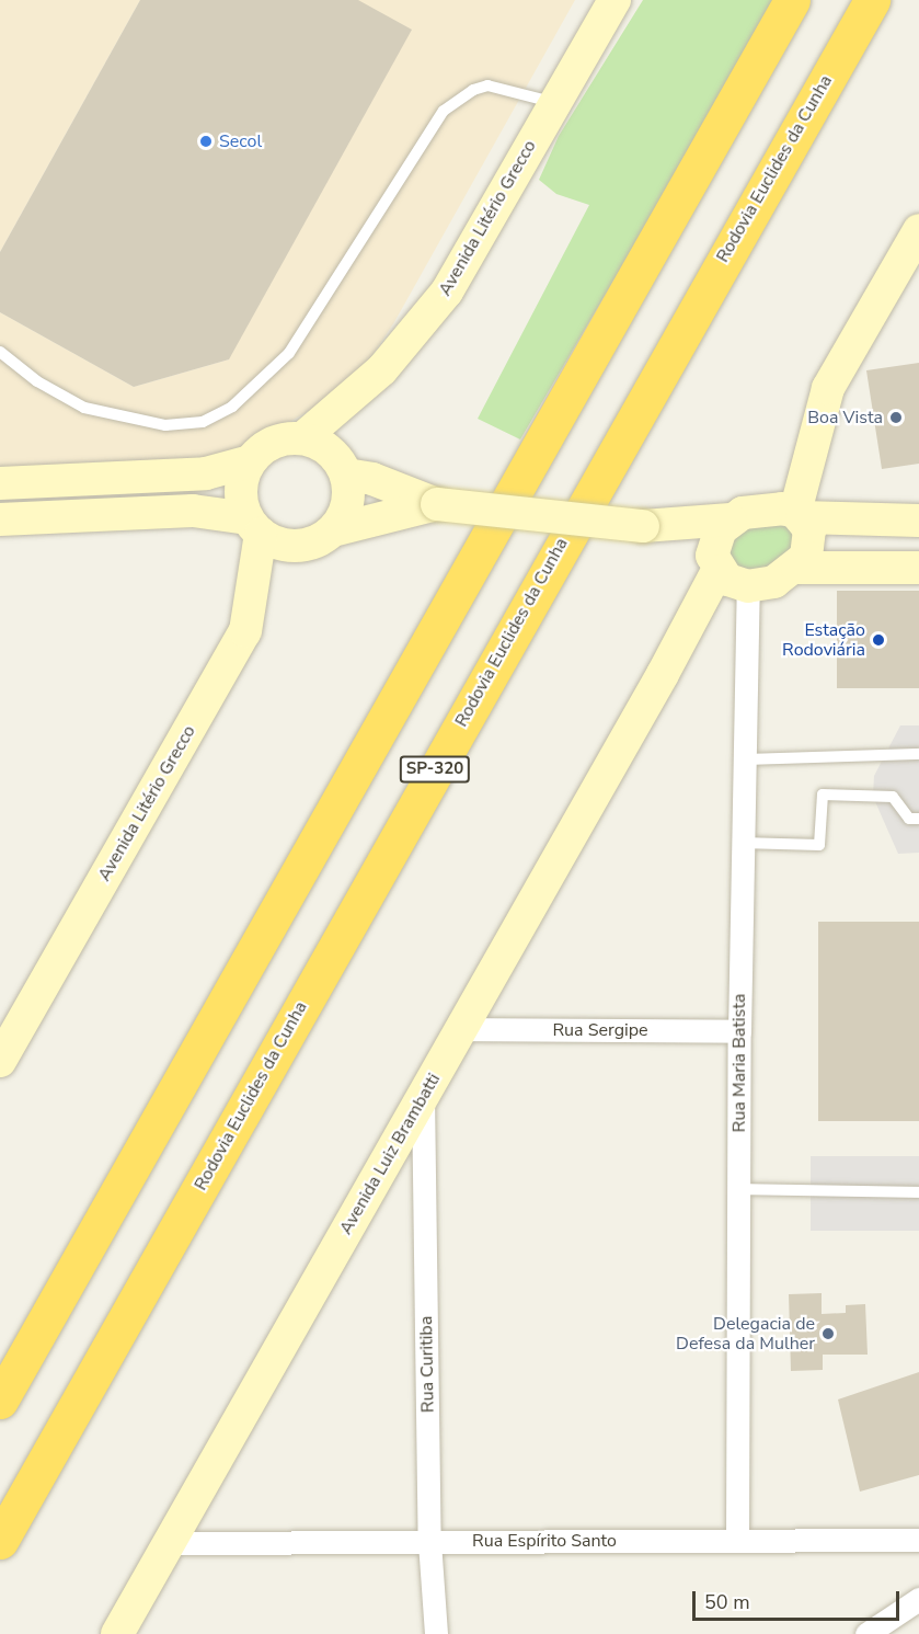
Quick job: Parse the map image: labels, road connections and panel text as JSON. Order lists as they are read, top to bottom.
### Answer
{
  "streets": {
    "highway": ["Rodovia Euclides da Cunha", "SP-320"],
    "main road": ["Avenida Litério Grecco", "Avenida Luiz Brambatti"],
    "street": [
      "Rua Sergipe",
      "Rua Maria Batista",
      "Rua Curitiba",
      "Rua Espírito Santo"
    ]
  },
  "crossings": [
    ["Rua Sergipe", "Rua Maria Batista"],
    ["Rua Sergipe", "Avenida Luiz Brambatti"],
    ["Rua Maria Batista", "Avenida Luiz Brambatti"],
    ["Rua Maria Batista", "Rua Espírito Santo"],
    ["Avenida Luiz Brambatti", "Rua Curitiba"],
    ["Avenida Luiz Brambatti", "Rua Espírito Santo"],
    ["Rua Curitiba", "Rua Espírito Santo"]
  ],
  "places": [
    "Secol",
    "Boa Vista",
    "Estação Rodoviária",
    "Delegacia de Defesa da Mulher"
  ],
  "scale_bar": "50 m"
}
